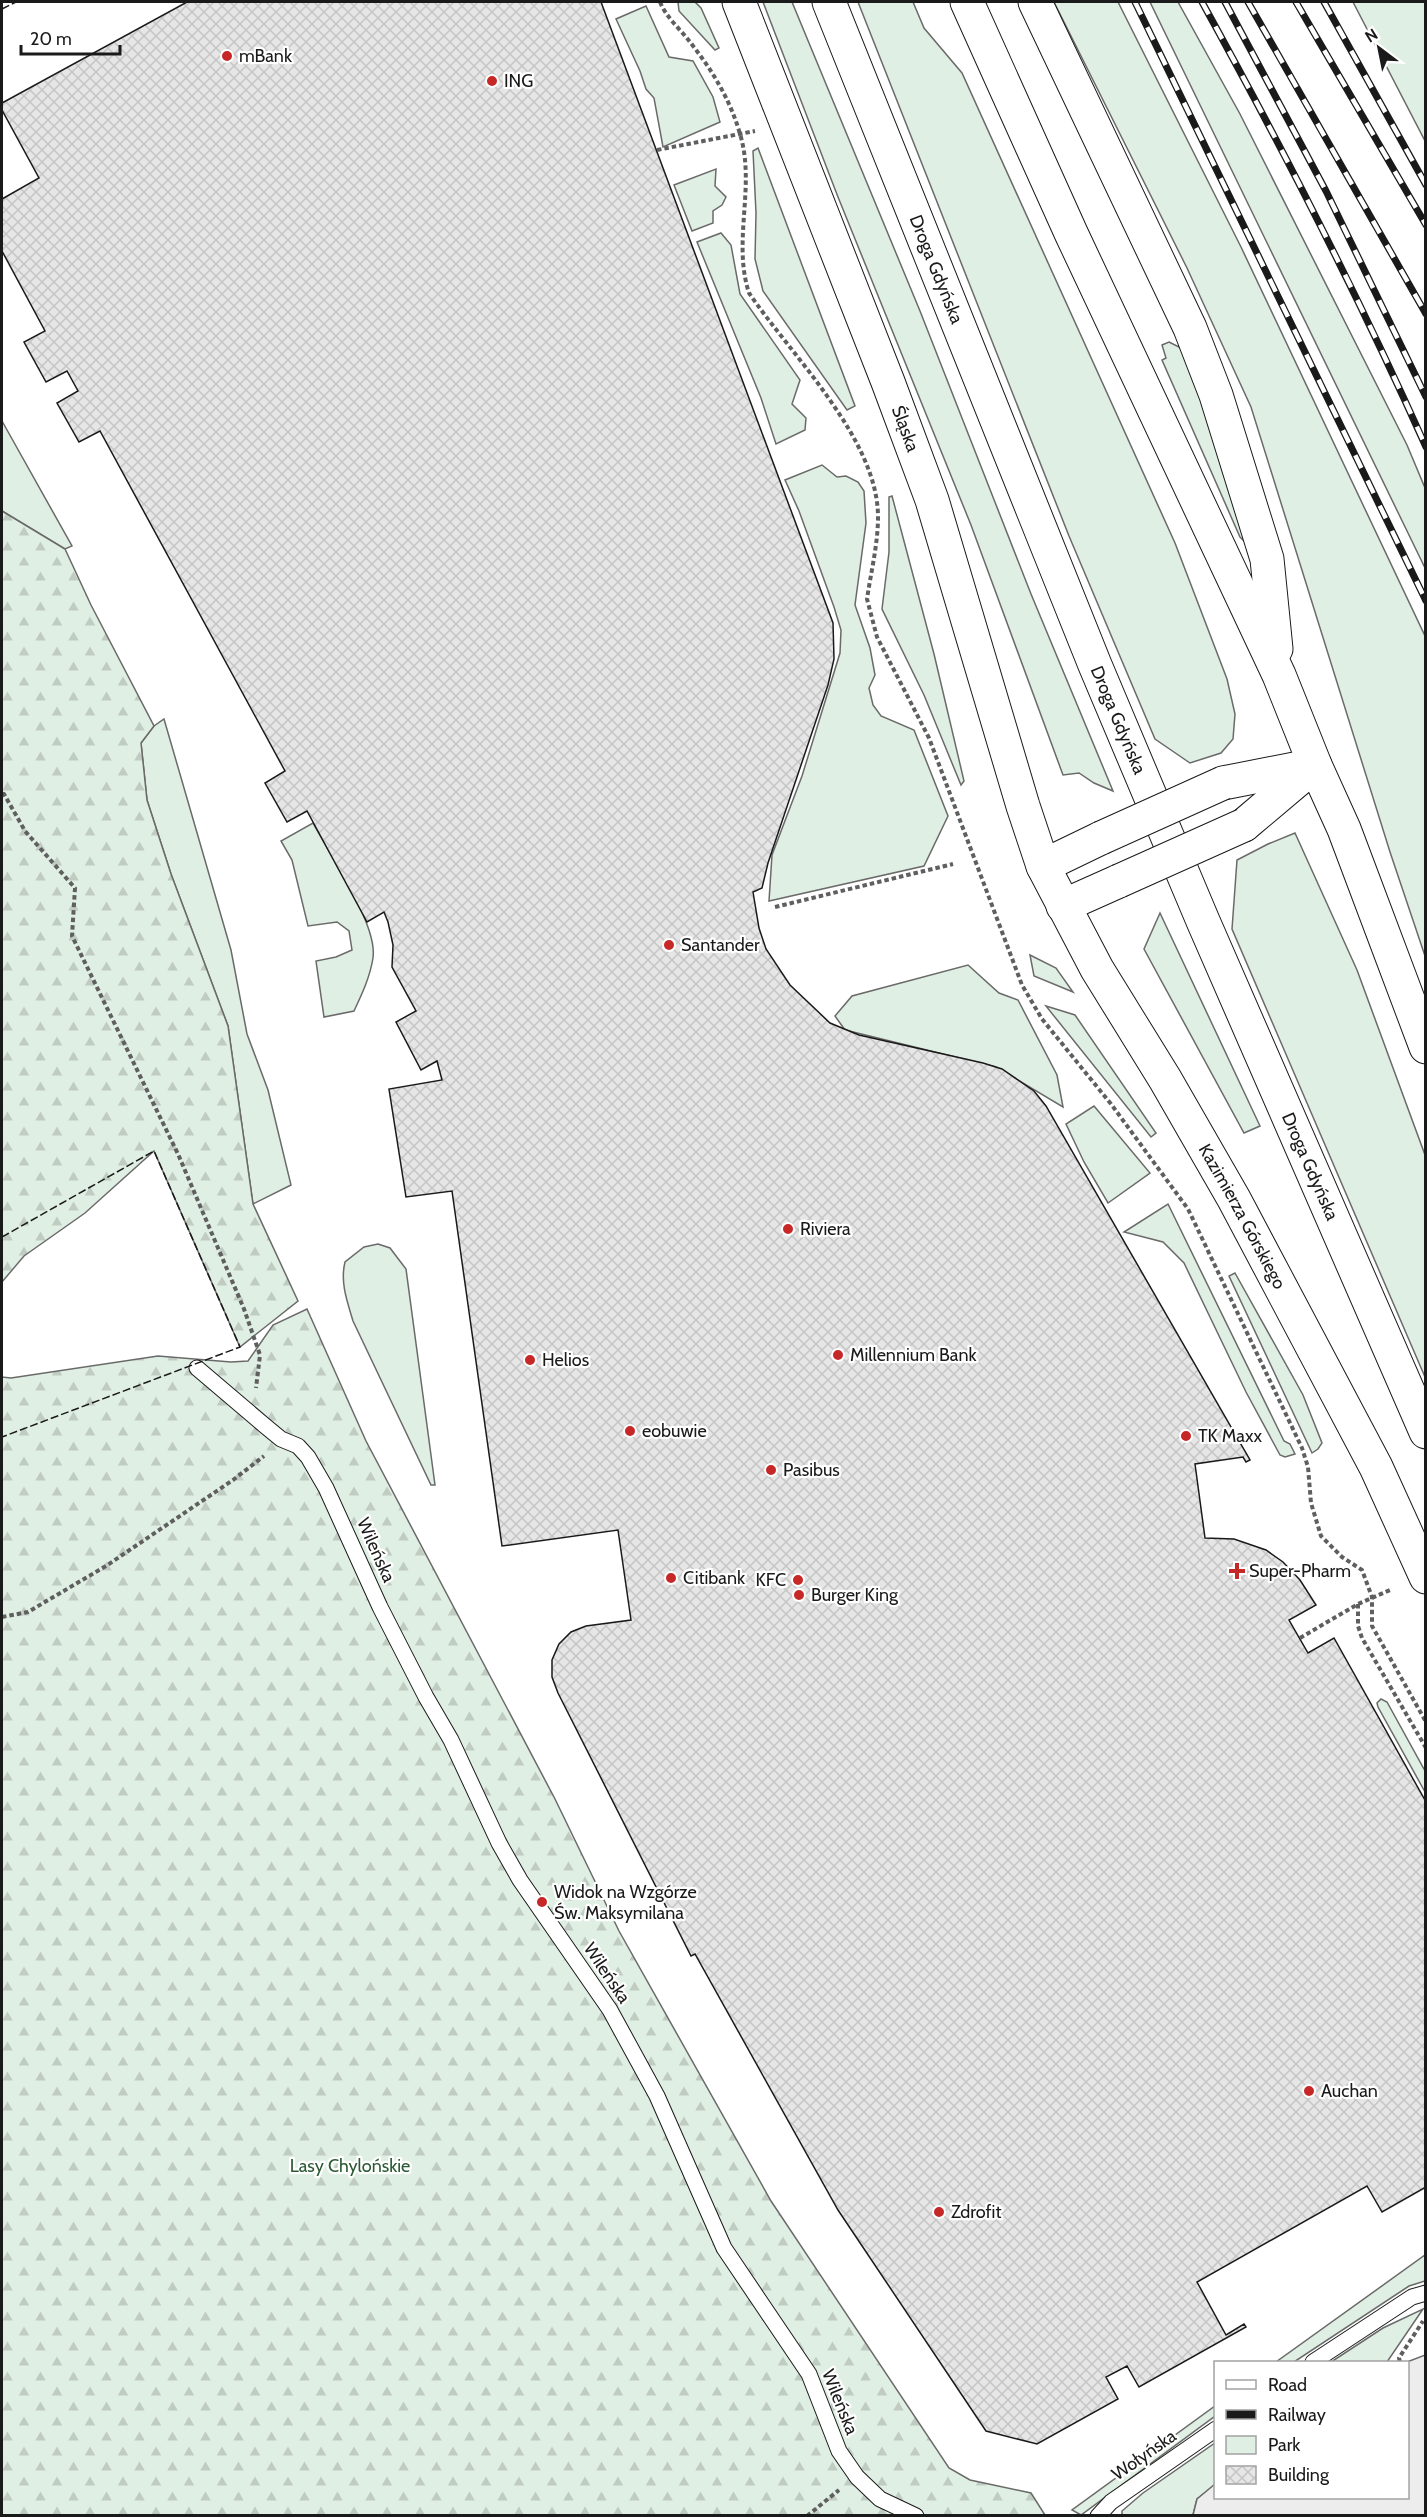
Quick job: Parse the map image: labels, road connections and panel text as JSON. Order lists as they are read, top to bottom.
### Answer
{
  "streets": {
    "main road": ["Droga Gdyńska", "Śląska", "Kazimierza Górskiego"],
    "lane": ["Wileńska", "Wołyńska"]
  },
  "crossings": [
    ["Śląska", "Kazimierza Górskiego"]
  ],
  "parks": ["Lasy Chylońskie"],
  "places": {
    "other": [
      "mBank",
      "ING",
      "Santander",
      "Riviera",
      "Millennium Bank",
      "Helios",
      "eobuwie",
      "TK Maxx",
      "Pasibus",
      "Citibank",
      "KFC",
      "Burger King",
      "Widok na Wzgórze Św. Maksymilana",
      "Auchan",
      "Zdrofit"
    ],
    "health": ["Super-Pharm"]
  },
  "legend": [
    "Road",
    "Railway",
    "Park",
    "Building"
  ],
  "scale_bar": "20 m",
  "north": "top left"
}
